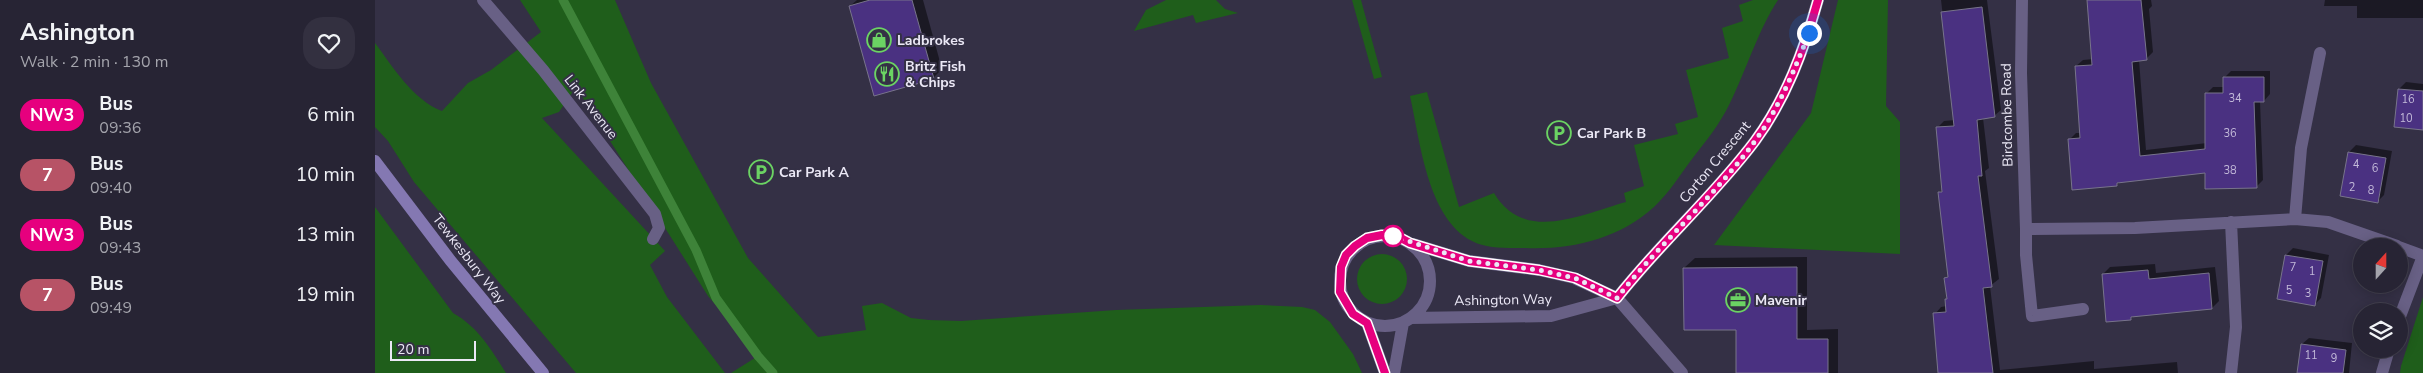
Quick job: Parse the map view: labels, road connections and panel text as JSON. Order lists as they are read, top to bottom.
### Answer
{
  "streets": {
    "main road": ["Tewkesbury Way"],
    "street": [
      "Link Avenue",
      "Birdcombe Road",
      "Corton Crescent",
      "Ashington Way"
    ]
  },
  "crossings": [
    ["Corton Crescent", "Ashington Way"]
  ],
  "places": {
    "shop": ["Ladbrokes"],
    "restaurant": ["Britz Fish & Chips"],
    "parking": ["Car Park B", "Car Park A"],
    "office": ["Mavenir"]
  },
  "lines": ["bus line NW3"],
  "house_numbers": [
    "34",
    "16",
    "10",
    "36",
    "4",
    "6",
    "38",
    "2",
    "8",
    "7",
    "1",
    "5",
    "3",
    "11",
    "9"
  ],
  "scale_bar": "20 m",
  "north": "top",
  "page": {
    "heading": ["Ashington", "Walk · 2 min · 130 m"],
    "list": [
      {
        "mark": "NW3",
        "name": "Bus",
        "note": "09:36",
        "value": "6 min"
      },
      {
        "mark": "7",
        "name": "Bus",
        "note": "09:40",
        "value": "10 min"
      },
      {
        "mark": "NW3",
        "name": "Bus",
        "note": "09:43",
        "value": "13 min"
      },
      {
        "mark": "7",
        "name": "Bus",
        "note": "09:49",
        "value": "19 min"
      }
    ],
    "scale": "20 m"
  }
}
